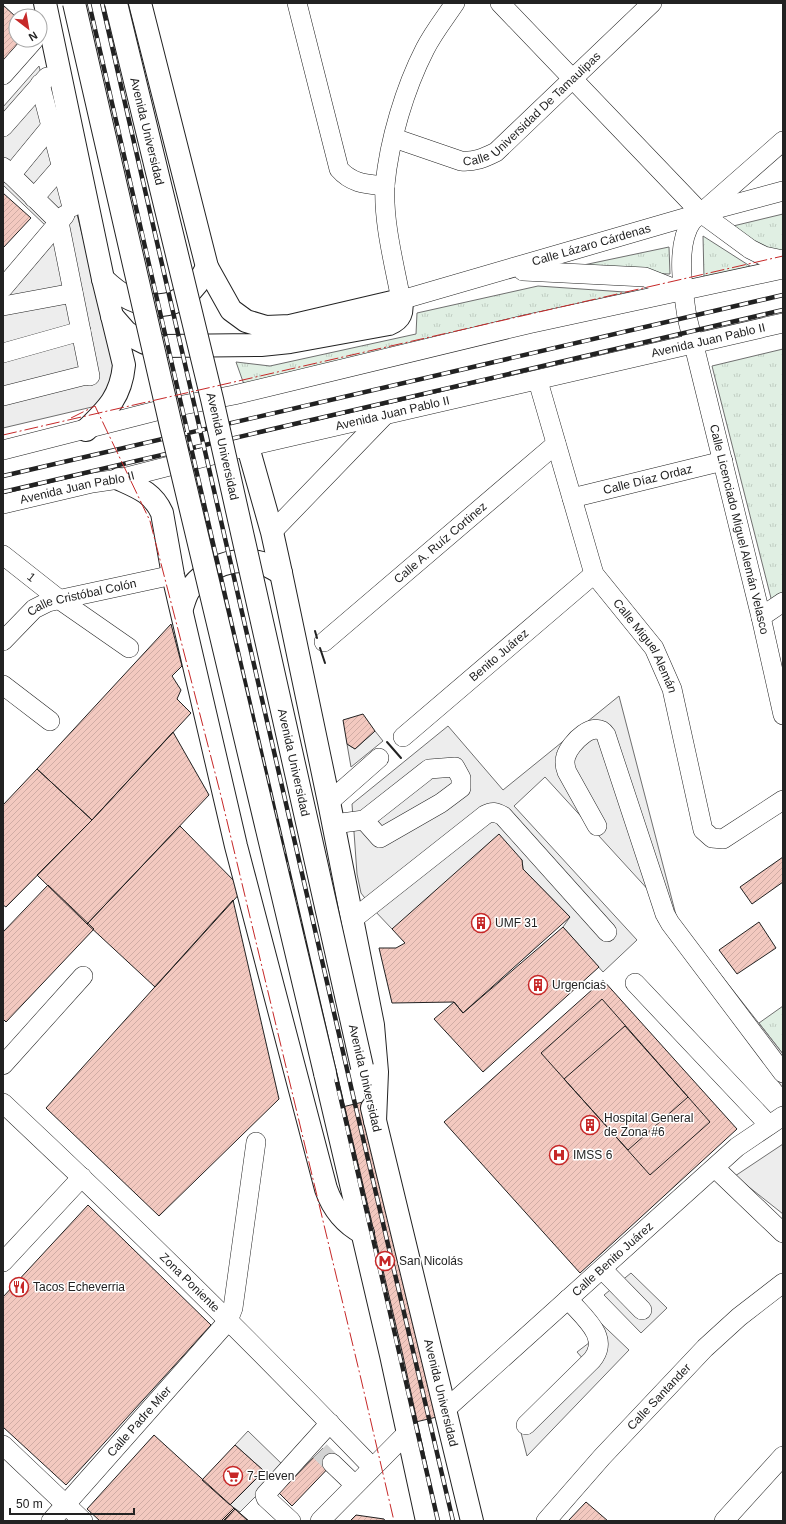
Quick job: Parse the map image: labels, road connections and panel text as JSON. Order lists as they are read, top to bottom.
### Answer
{
  "streets": {
    "highway": ["Avenida Universidad"],
    "street": [
      "Calle Universidad De Tamaulipas",
      "Calle Lázaro Cárdenas",
      "Avenida Juan Pablo II",
      "Calle Díaz Ordaz",
      "Calle Licenciado Miguel Alemán Velasco",
      "Calle A. Ruíz Cortinez",
      "1",
      "Calle Cristóbal Colón",
      "Calle Miguel Alemán",
      "Benito Juárez",
      "Calle Benito Juárez",
      "Zona Poniente",
      "Calle Santander",
      "Calle Padre Mier"
    ]
  },
  "crossings": [
    ["Avenida Universidad", "Calle Benito Juárez"],
    ["Calle Lázaro Cárdenas", "Calle Licenciado Miguel Alemán Velasco"],
    ["Avenida Juan Pablo II", "Calle Licenciado Miguel Alemán Velasco"],
    ["Avenida Juan Pablo II", "Calle Miguel Alemán"],
    ["Calle Díaz Ordaz", "Calle Licenciado Miguel Alemán Velasco"],
    ["Calle Díaz Ordaz", "Calle Miguel Alemán"],
    ["Calle A. Ruíz Cortinez", "Calle Miguel Alemán"],
    ["1", "Calle Cristóbal Colón"],
    ["Calle Miguel Alemán", "Benito Juárez"],
    ["Zona Poniente", "Calle Padre Mier"]
  ],
  "places": {
    "building": ["UMF 31", "Urgencias", "Hospital General de Zona #6"],
    "hospital": ["IMSS 6"],
    "metro station": ["San Nicolás"],
    "restaurant": ["Tacos Echeverria"],
    "supermarket": ["7-Eleven"]
  },
  "scale_bar": "50 m",
  "north": "bottom right"
}
